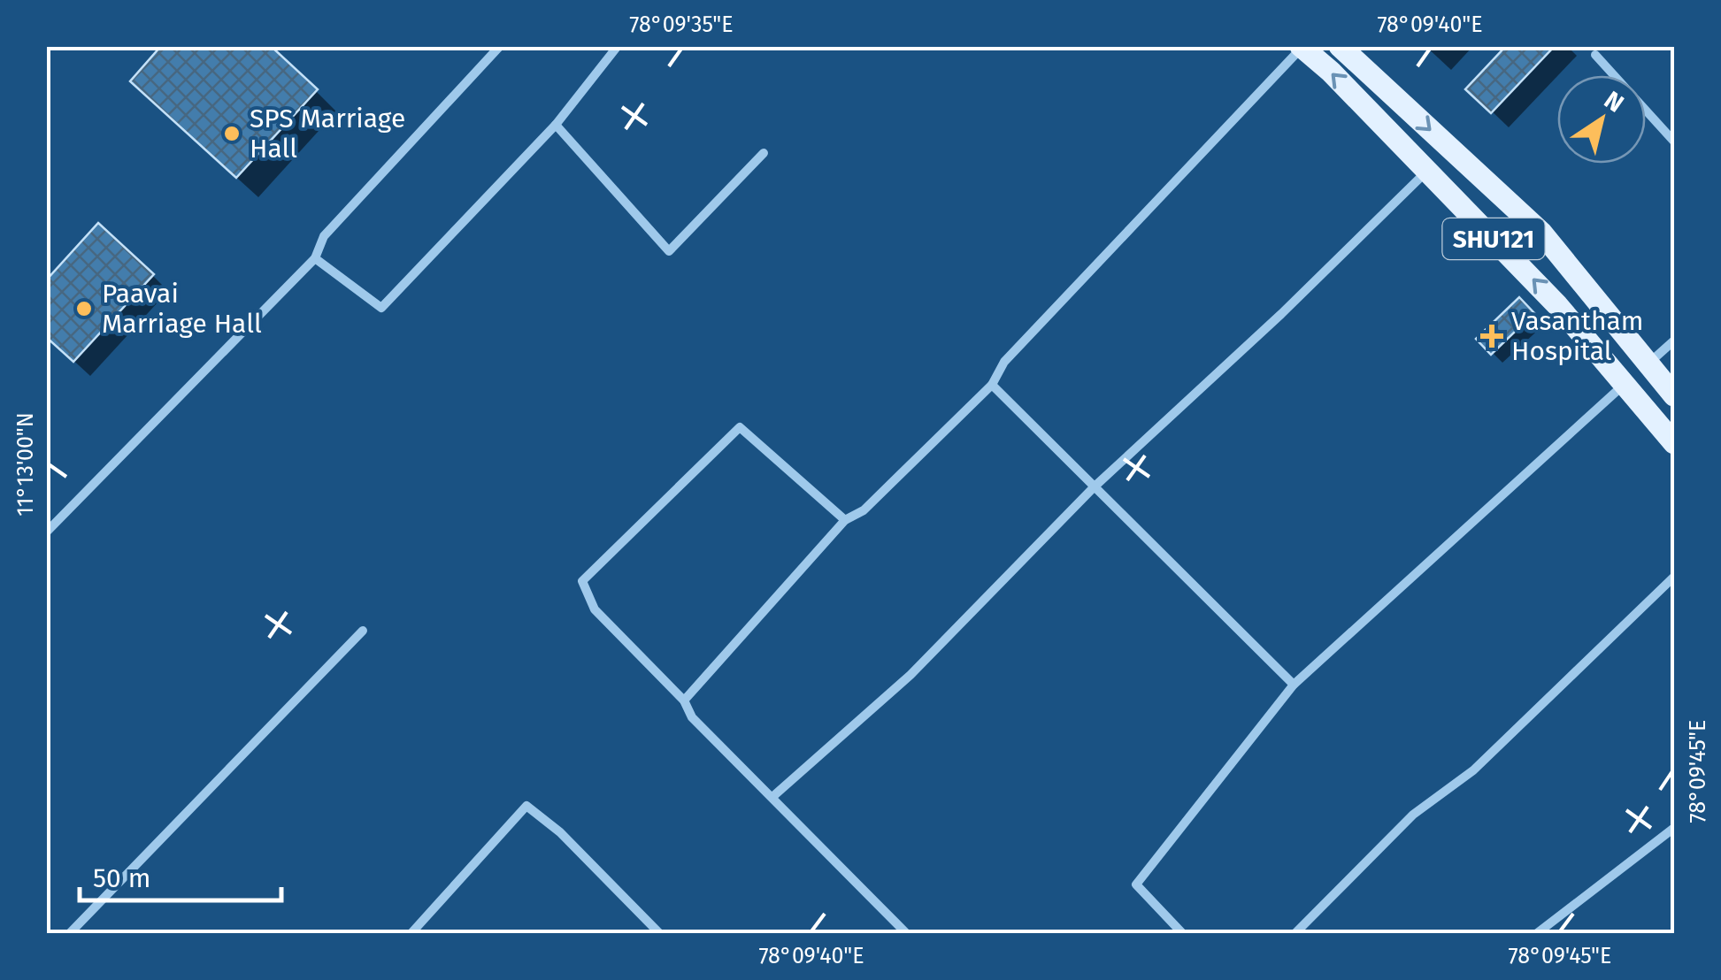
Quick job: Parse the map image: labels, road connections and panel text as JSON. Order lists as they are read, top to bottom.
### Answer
{
  "streets": {
    "main road": ["SHU121"]
  },
  "places": {
    "other": ["SPS Marriage Hall", "Paavai Marriage Hall"],
    "health": ["Vasantham Hospital"]
  },
  "scale_bar": "50 m",
  "north": "top right",
  "coordinates": [
    "78°09'35\"E",
    "78°09'40\"E",
    "11°13'00\"N",
    "78°09'45\"E"
  ]
}
